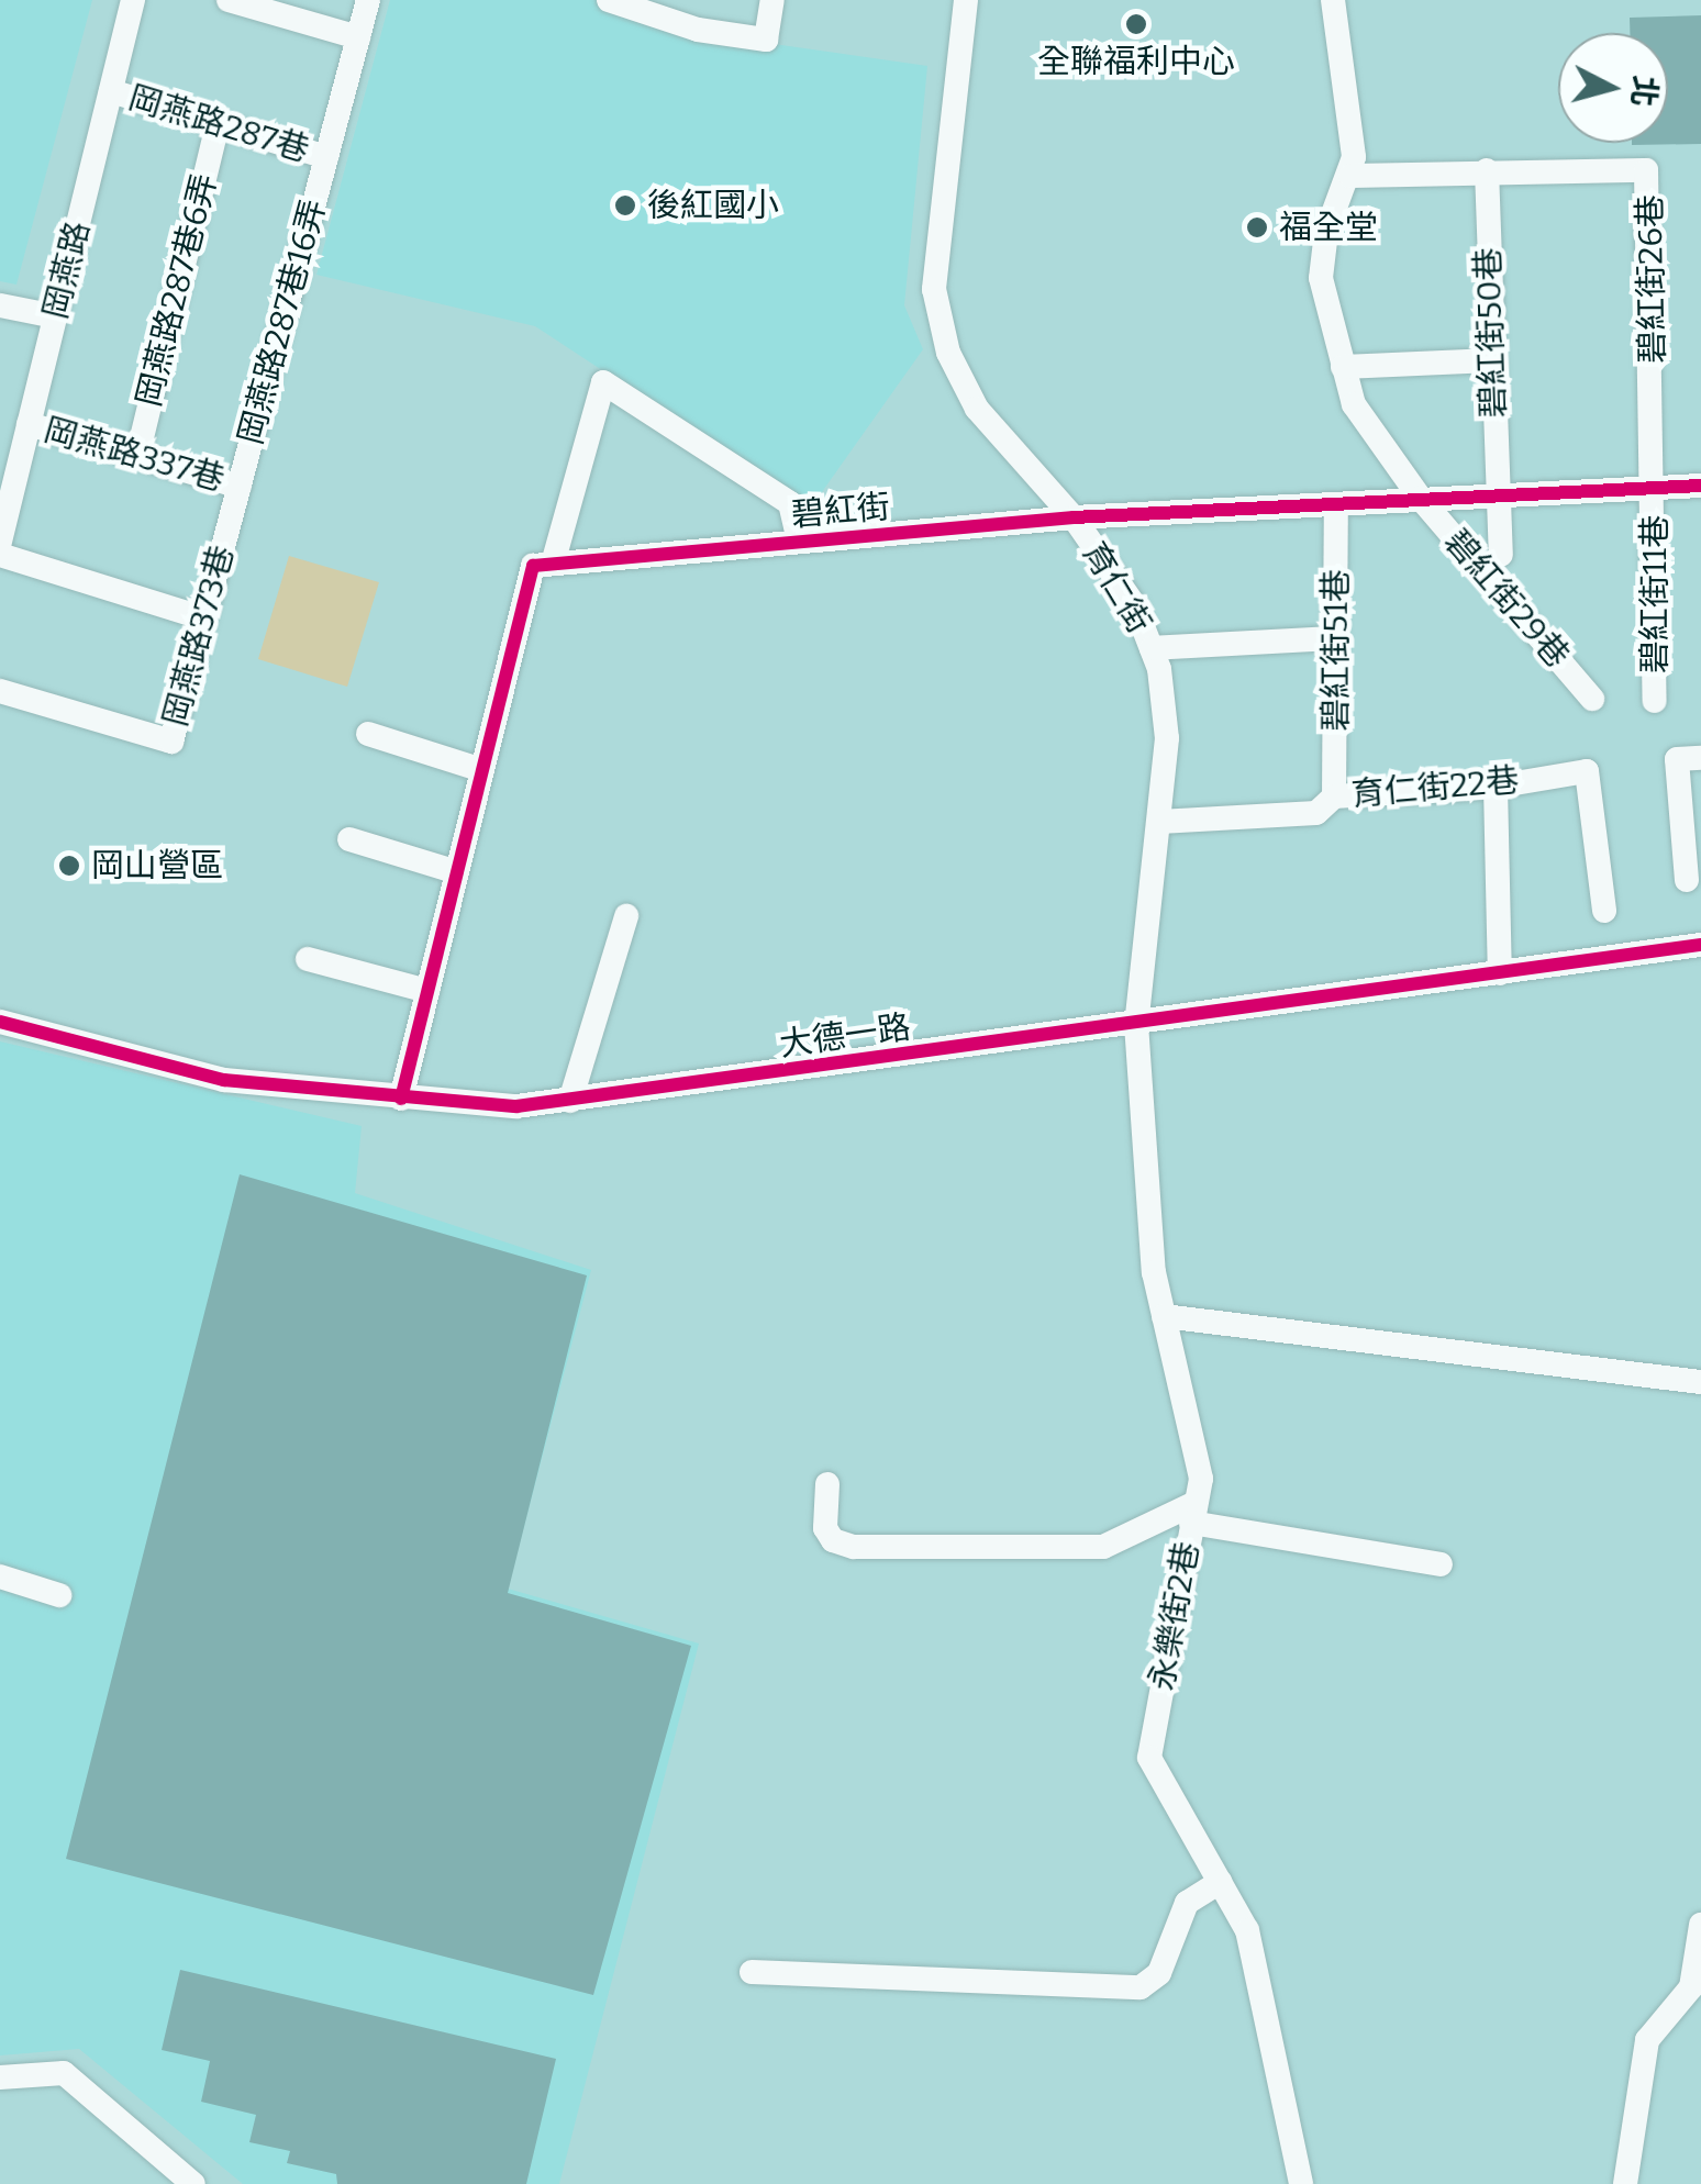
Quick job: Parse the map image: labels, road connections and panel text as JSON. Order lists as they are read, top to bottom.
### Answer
{
  "streets": {
    "street": [
      "岡燕路287巷",
      "岡燕路",
      "碧紅街26巷",
      "岡燕路287巷6弄",
      "岡燕路287巷16弄",
      "碧紅街50巷",
      "岡燕路337巷",
      "碧紅街",
      "育仁街",
      "碧紅街11巷",
      "碧紅街29巷",
      "岡燕路373巷",
      "碧紅街51巷",
      "育仁街22巷",
      "大德一路",
      "永樂街2巷"
    ]
  },
  "crossings": [
    ["岡燕路287巷", "岡燕路"],
    ["岡燕路287巷", "岡燕路287巷6弄"],
    ["岡燕路287巷", "岡燕路287巷16弄"],
    ["岡燕路", "岡燕路337巷"],
    ["碧紅街26巷", "碧紅街50巷"],
    ["碧紅街26巷", "碧紅街"],
    ["碧紅街26巷", "碧紅街11巷"],
    ["碧紅街26巷", "碧紅街29巷"],
    ["岡燕路287巷6弄", "岡燕路337巷"],
    ["岡燕路287巷16弄", "岡燕路337巷"],
    ["岡燕路287巷16弄", "岡燕路373巷"],
    ["碧紅街50巷", "碧紅街"],
    ["岡燕路337巷", "岡燕路373巷"],
    ["碧紅街", "育仁街"],
    ["碧紅街", "碧紅街11巷"],
    ["碧紅街", "碧紅街29巷"],
    ["碧紅街", "碧紅街51巷"],
    ["育仁街", "育仁街22巷"],
    ["育仁街", "大德一路"],
    ["育仁街", "永樂街2巷"],
    ["碧紅街51巷", "育仁街22巷"],
    ["大德一路", "永樂街2巷"]
  ],
  "places": [
    "全聯福利中心",
    "後紅國小",
    "福全堂",
    "岡山營區"
  ],
  "north": "right"
}
